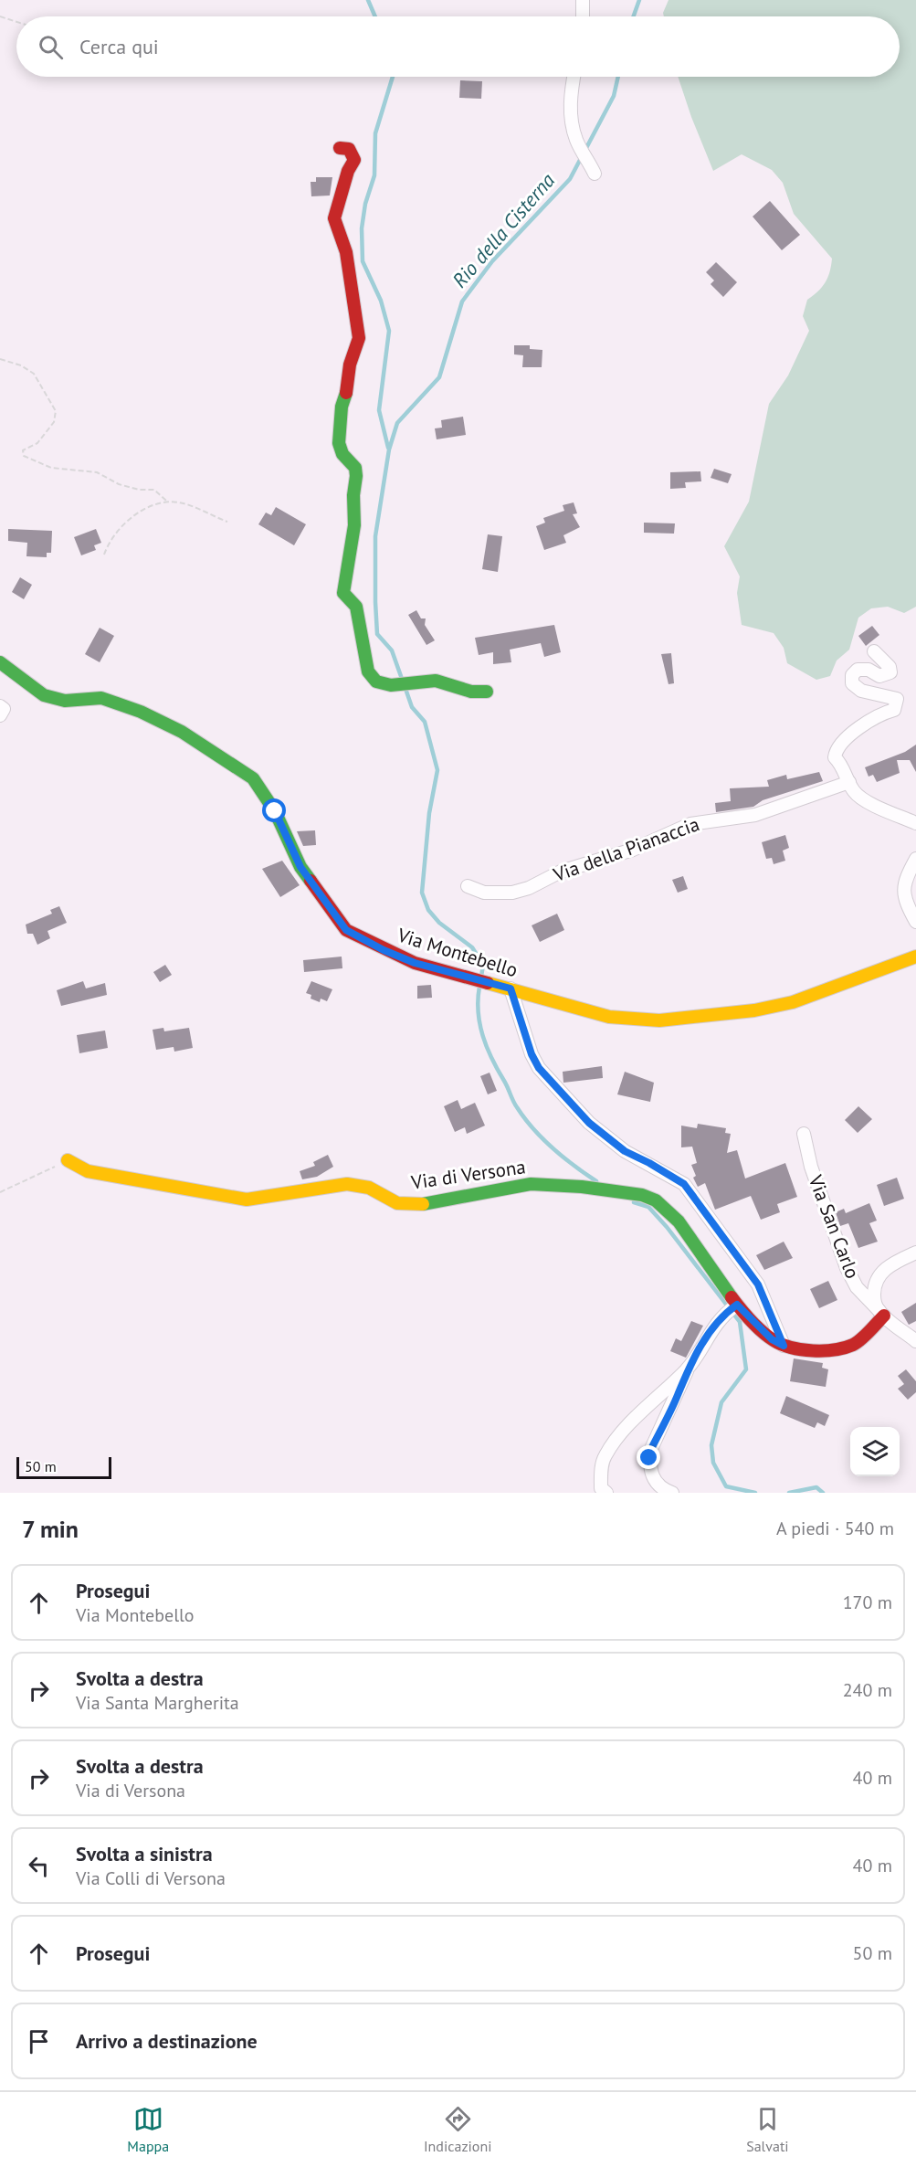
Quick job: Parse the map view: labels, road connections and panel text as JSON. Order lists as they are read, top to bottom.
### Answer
{
  "streets": {
    "street": [
      "Via della Pianaccia",
      "Via Montebello",
      "Via di Versona",
      "Via San Carlo"
    ]
  },
  "water": ["Rio della Cisterna"],
  "scale_bar": "50 m",
  "page": {
    "search": "Cerca qui",
    "scale": "50 m",
    "heading": ["7 min", "A piedi · 540 m"],
    "list": [
      ["Prosegui", "Via Montebello", "170 m"],
      ["Svolta a destra", "Via Santa Margherita", "240 m"],
      ["Svolta a destra", "Via di Versona", "40 m"],
      ["Svolta a sinistra", "Via Colli di Versona", "40 m"],
      ["Prosegui", "50 m"],
      "Arrivo a destinazione"
    ],
    "nav": ["Mappa", "Indicazioni", "Salvati"]
  }
}
